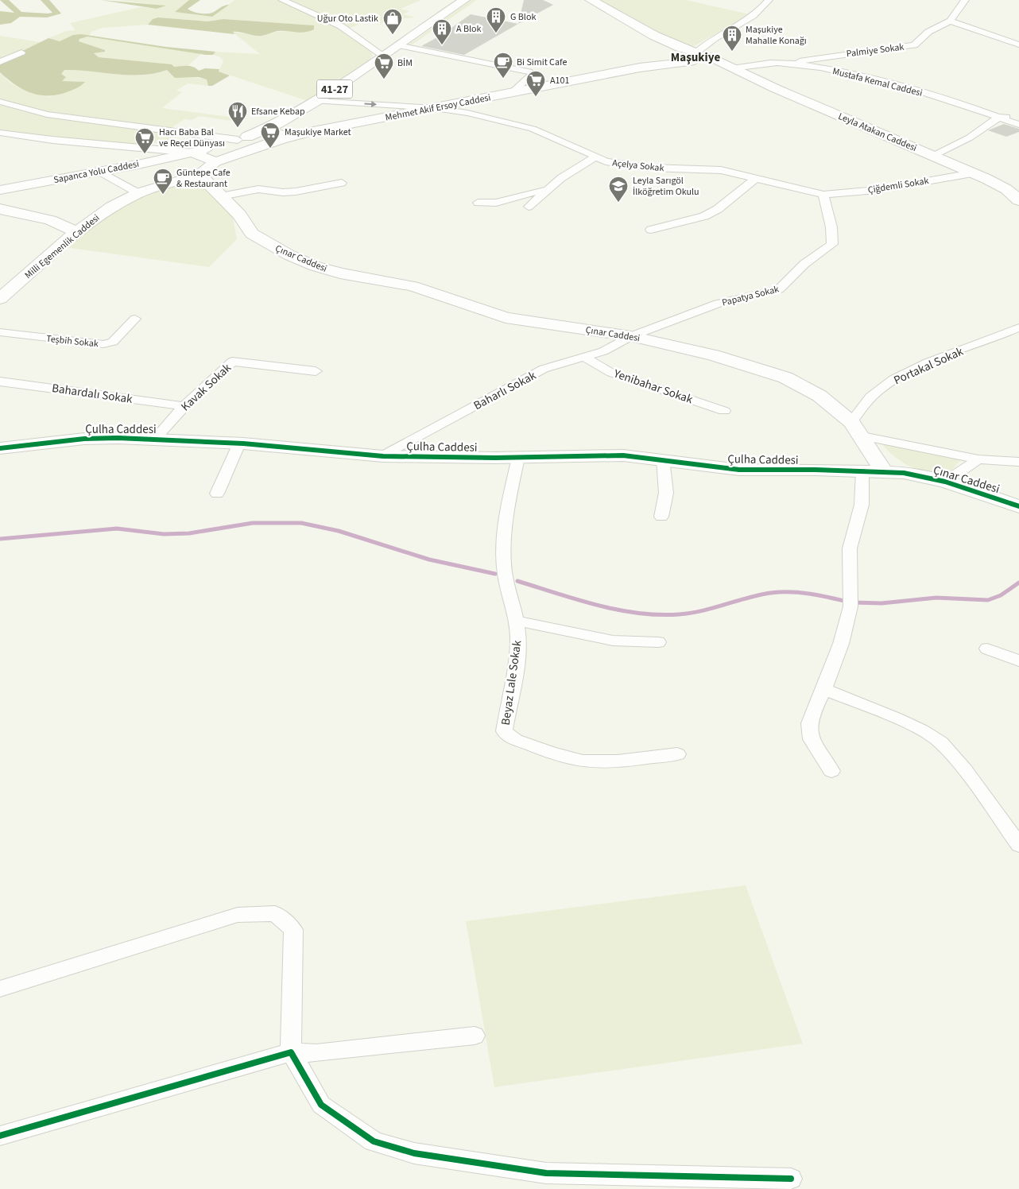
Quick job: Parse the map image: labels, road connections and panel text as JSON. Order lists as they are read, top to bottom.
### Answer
{
  "streets": {
    "main road": [
      "41-27",
      "Mehmet Akif Ersoy Caddesi",
      "Leyla Atakan Caddesi",
      "Sapanca Yolu Caddesi",
      "Milli Egemenlik Caddesi",
      "Çınar Caddesi",
      "Çulha Caddesi"
    ],
    "street": [
      "Palmiye Sokak",
      "Mustafa Kemal Caddesi",
      "Açelya Sokak",
      "Çiğdemli Sokak",
      "Papatya Sokak",
      "Teşbih Sokak",
      "Portakal Sokak",
      "Yenibahar Sokak",
      "Kavak Sokak",
      "Baharlı Sokak",
      "Bahardalı Sokak",
      "Beyaz Lale Sokak"
    ]
  },
  "crossings": [
    ["Palmiye Sokak", "Mustafa Kemal Caddesi"],
    ["Mustafa Kemal Caddesi", "Leyla Atakan Caddesi"],
    ["41-27", "Açelya Sokak"],
    ["41-27", "Sapanca Yolu Caddesi"],
    ["Mehmet Akif Ersoy Caddesi", "Leyla Atakan Caddesi"],
    ["Mehmet Akif Ersoy Caddesi", "Açelya Sokak"],
    ["Mehmet Akif Ersoy Caddesi", "Milli Egemenlik Caddesi"],
    ["Leyla Atakan Caddesi", "Çiğdemli Sokak"],
    ["Açelya Sokak", "Çiğdemli Sokak"],
    ["Açelya Sokak", "Papatya Sokak"],
    ["Çiğdemli Sokak", "Papatya Sokak"],
    ["Milli Egemenlik Caddesi", "Çınar Caddesi"],
    ["Çınar Caddesi", "Papatya Sokak"],
    ["Çınar Caddesi", "Portakal Sokak"],
    ["Çınar Caddesi", "Baharlı Sokak"],
    ["Çınar Caddesi", "Çulha Caddesi"],
    ["Papatya Sokak", "Baharlı Sokak"],
    ["Yenibahar Sokak", "Baharlı Sokak"],
    ["Kavak Sokak", "Bahardalı Sokak"],
    ["Kavak Sokak", "Çulha Caddesi"],
    ["Baharlı Sokak", "Çulha Caddesi"],
    ["Çulha Caddesi", "Beyaz Lale Sokak"]
  ],
  "districts": ["Maşukiye"],
  "places": {
    "building": ["G Blok", "A Blok", "Maşukiye Mahalle Konağı"],
    "shop": ["Uğur Oto Lastik"],
    "cafe": ["Bi Simit Cafe", "Güntepe Cafe & Restaurant"],
    "supermarket": [
      "BİM",
      "A101",
      "Maşukiye Market",
      "Hacı Baba Bal ve Reçel Dünyası"
    ],
    "restaurant": ["Efsane Kebap"],
    "school or university": ["Leyla Sarıgöl İlköğretim Okulu"]
  }
}
